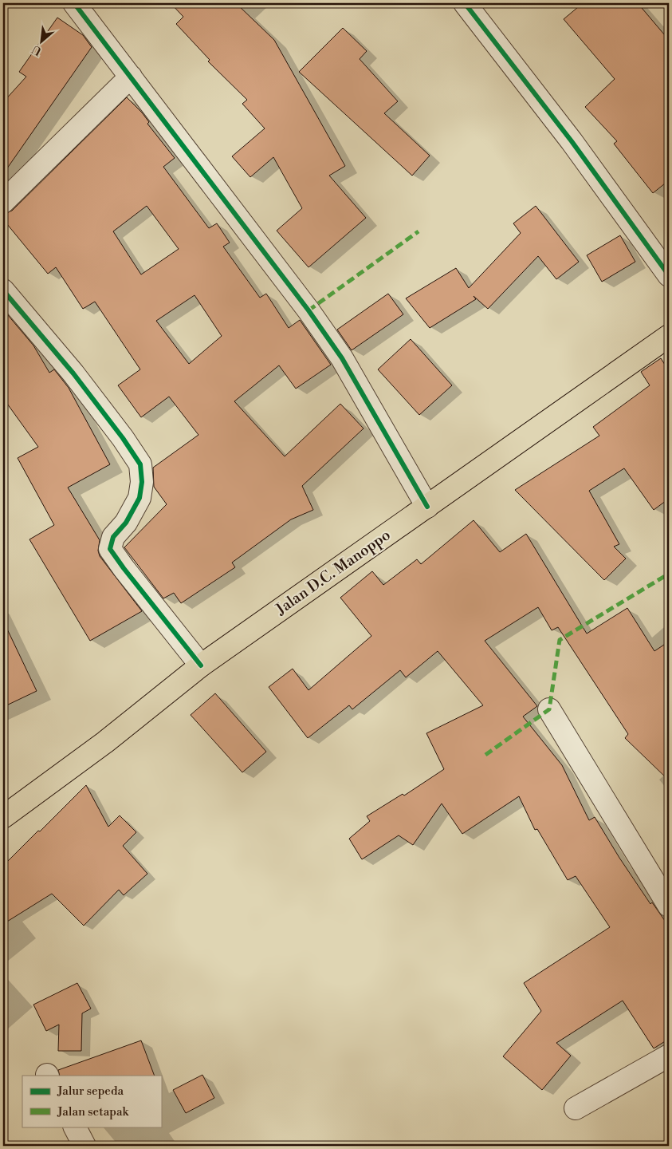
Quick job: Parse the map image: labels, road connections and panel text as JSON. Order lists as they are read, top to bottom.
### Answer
{
  "streets": {
    "highway": ["Jalan D.C. Manoppo"]
  },
  "legend": ["Jalur sepeda", "Jalan setapak"],
  "north": "bottom left"
}
